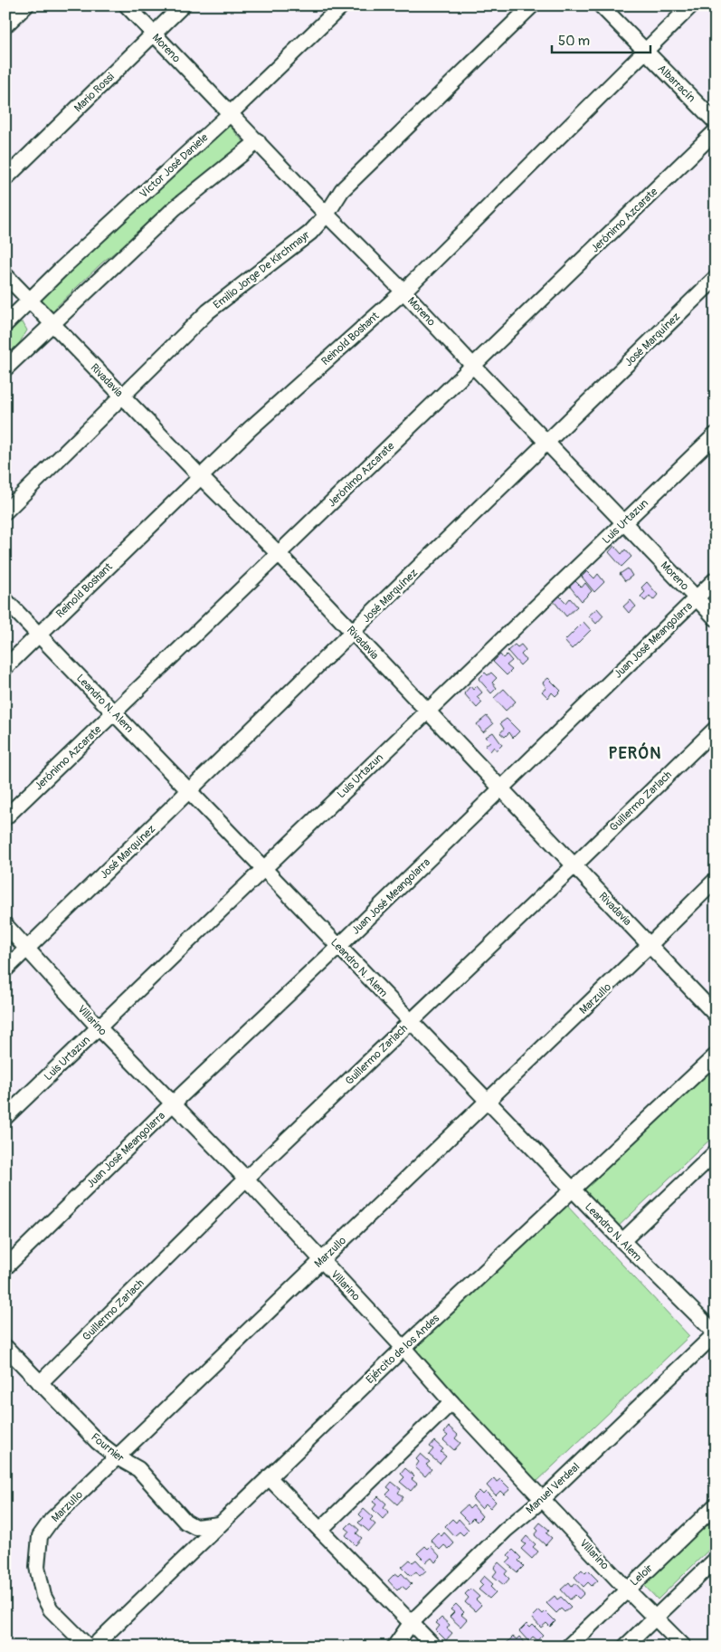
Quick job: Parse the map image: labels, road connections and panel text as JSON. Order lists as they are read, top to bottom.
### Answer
{
  "streets": {
    "street": [
      "Moreno",
      "Albarracín",
      "Mario Rossi",
      "Víctor José Daniele",
      "Jerónimo Azcarate",
      "Emilio Jorge De Kirchmayr",
      "Reinold Boshant",
      "José Marquínez",
      "Rivadavia",
      "Luis Urtazun",
      "Juan José Meangolarra",
      "Leandro N. Alem",
      "Guillermo Zarlach",
      "Marzullo",
      "Villarino",
      "Ejército de los Andes",
      "Fournier",
      "Manuel Verdeal",
      "Leloir"
    ]
  },
  "crossings": [
    ["Moreno", "Mario Rossi"],
    ["Moreno", "Víctor José Daniele"],
    ["Moreno", "Jerónimo Azcarate"],
    ["Moreno", "Emilio Jorge De Kirchmayr"],
    ["Moreno", "Reinold Boshant"],
    ["Moreno", "José Marquínez"],
    ["Moreno", "Luis Urtazun"],
    ["Moreno", "Juan José Meangolarra"],
    ["Albarracín", "Reinold Boshant"],
    ["Víctor José Daniele", "Rivadavia"],
    ["Jerónimo Azcarate", "Rivadavia"],
    ["Jerónimo Azcarate", "Leandro N. Alem"],
    ["Emilio Jorge De Kirchmayr", "Rivadavia"],
    ["Reinold Boshant", "Rivadavia"],
    ["Reinold Boshant", "Leandro N. Alem"],
    ["José Marquínez", "Rivadavia"],
    ["José Marquínez", "Leandro N. Alem"],
    ["José Marquínez", "Villarino"],
    ["Rivadavia", "Luis Urtazun"],
    ["Rivadavia", "Juan José Meangolarra"],
    ["Rivadavia", "Guillermo Zarlach"],
    ["Rivadavia", "Marzullo"],
    ["Luis Urtazun", "Leandro N. Alem"],
    ["Luis Urtazun", "Villarino"],
    ["Juan José Meangolarra", "Leandro N. Alem"],
    ["Juan José Meangolarra", "Villarino"],
    ["Leandro N. Alem", "Guillermo Zarlach"],
    ["Leandro N. Alem", "Marzullo"],
    ["Leandro N. Alem", "Ejército de los Andes"],
    ["Leandro N. Alem", "Manuel Verdeal"],
    ["Guillermo Zarlach", "Villarino"],
    ["Guillermo Zarlach", "Fournier"],
    ["Marzullo", "Villarino"],
    ["Marzullo", "Fournier"],
    ["Villarino", "Ejército de los Andes"],
    ["Villarino", "Manuel Verdeal"],
    ["Villarino", "Leloir"],
    ["Ejército de los Andes", "Fournier"]
  ],
  "districts": ["PERÓN"],
  "scale_bar": "50 m"
}
